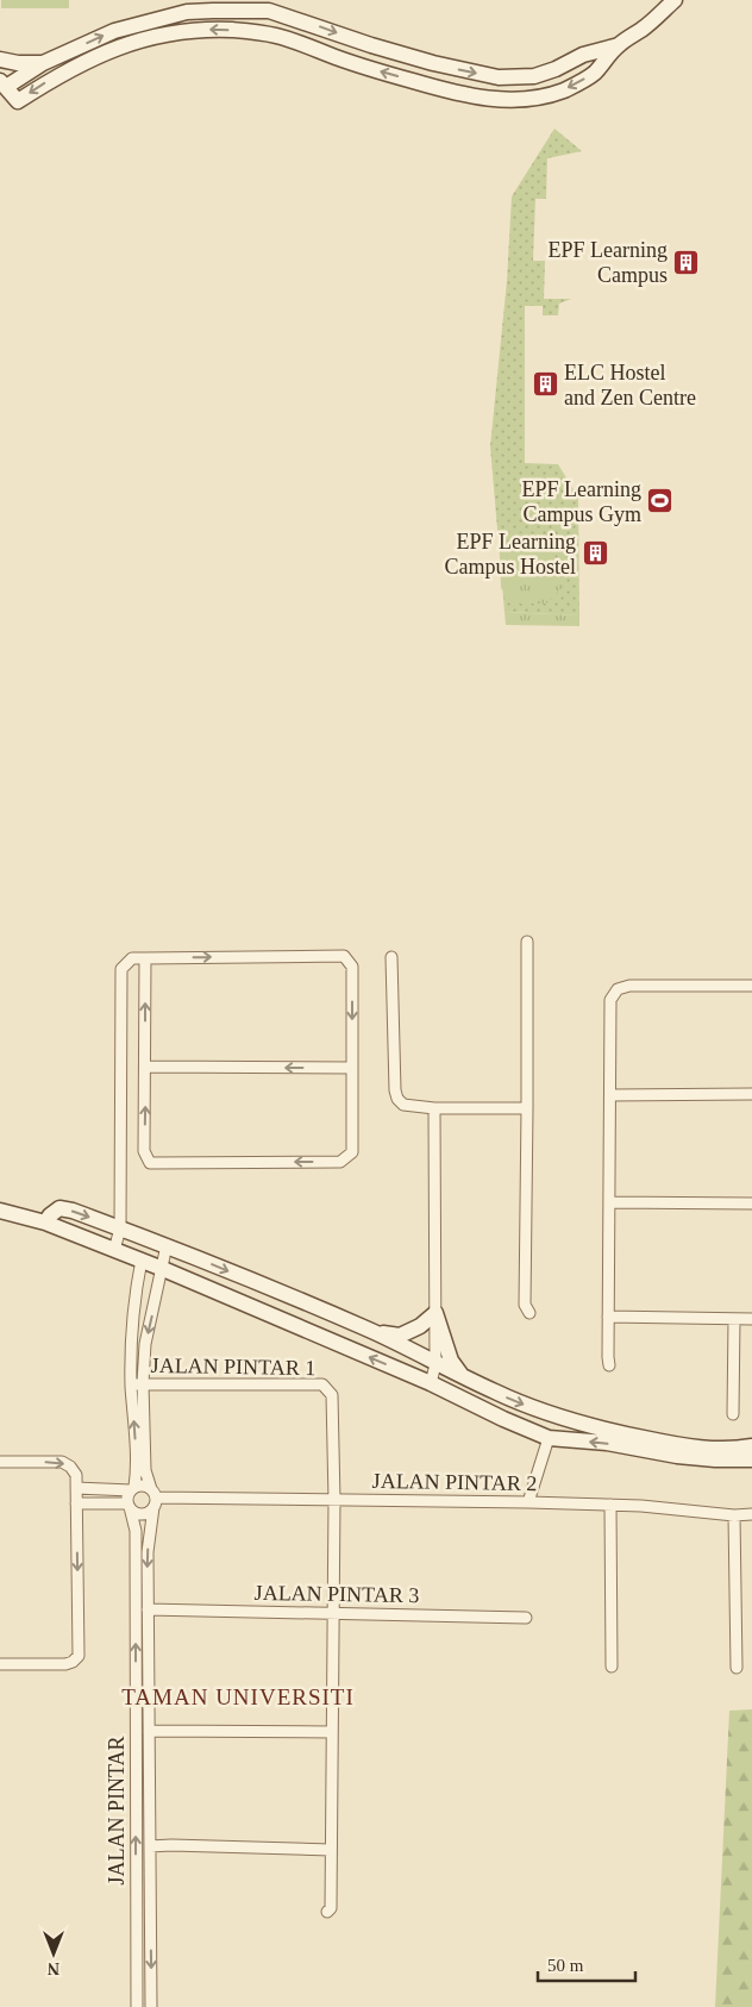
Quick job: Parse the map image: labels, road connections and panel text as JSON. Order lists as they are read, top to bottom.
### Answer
{
  "streets": {
    "street": [
      "JALAN PINTAR 1",
      "JALAN PINTAR 2",
      "JALAN PINTAR 3",
      "JALAN PINTAR"
    ]
  },
  "crossings": [
    ["JALAN PINTAR 1", "JALAN PINTAR 2"],
    ["JALAN PINTAR 2", "JALAN PINTAR"]
  ],
  "districts": ["TAMAN UNIVERSITI"],
  "places": {
    "building": ["EPF Learning Campus", "ELC Hostel and Zen Centre", "EPF Learning Campus Hostel"],
    "sports": ["EPF Learning Campus Gym"]
  },
  "scale_bar": "50 m",
  "north": "bottom"
}
